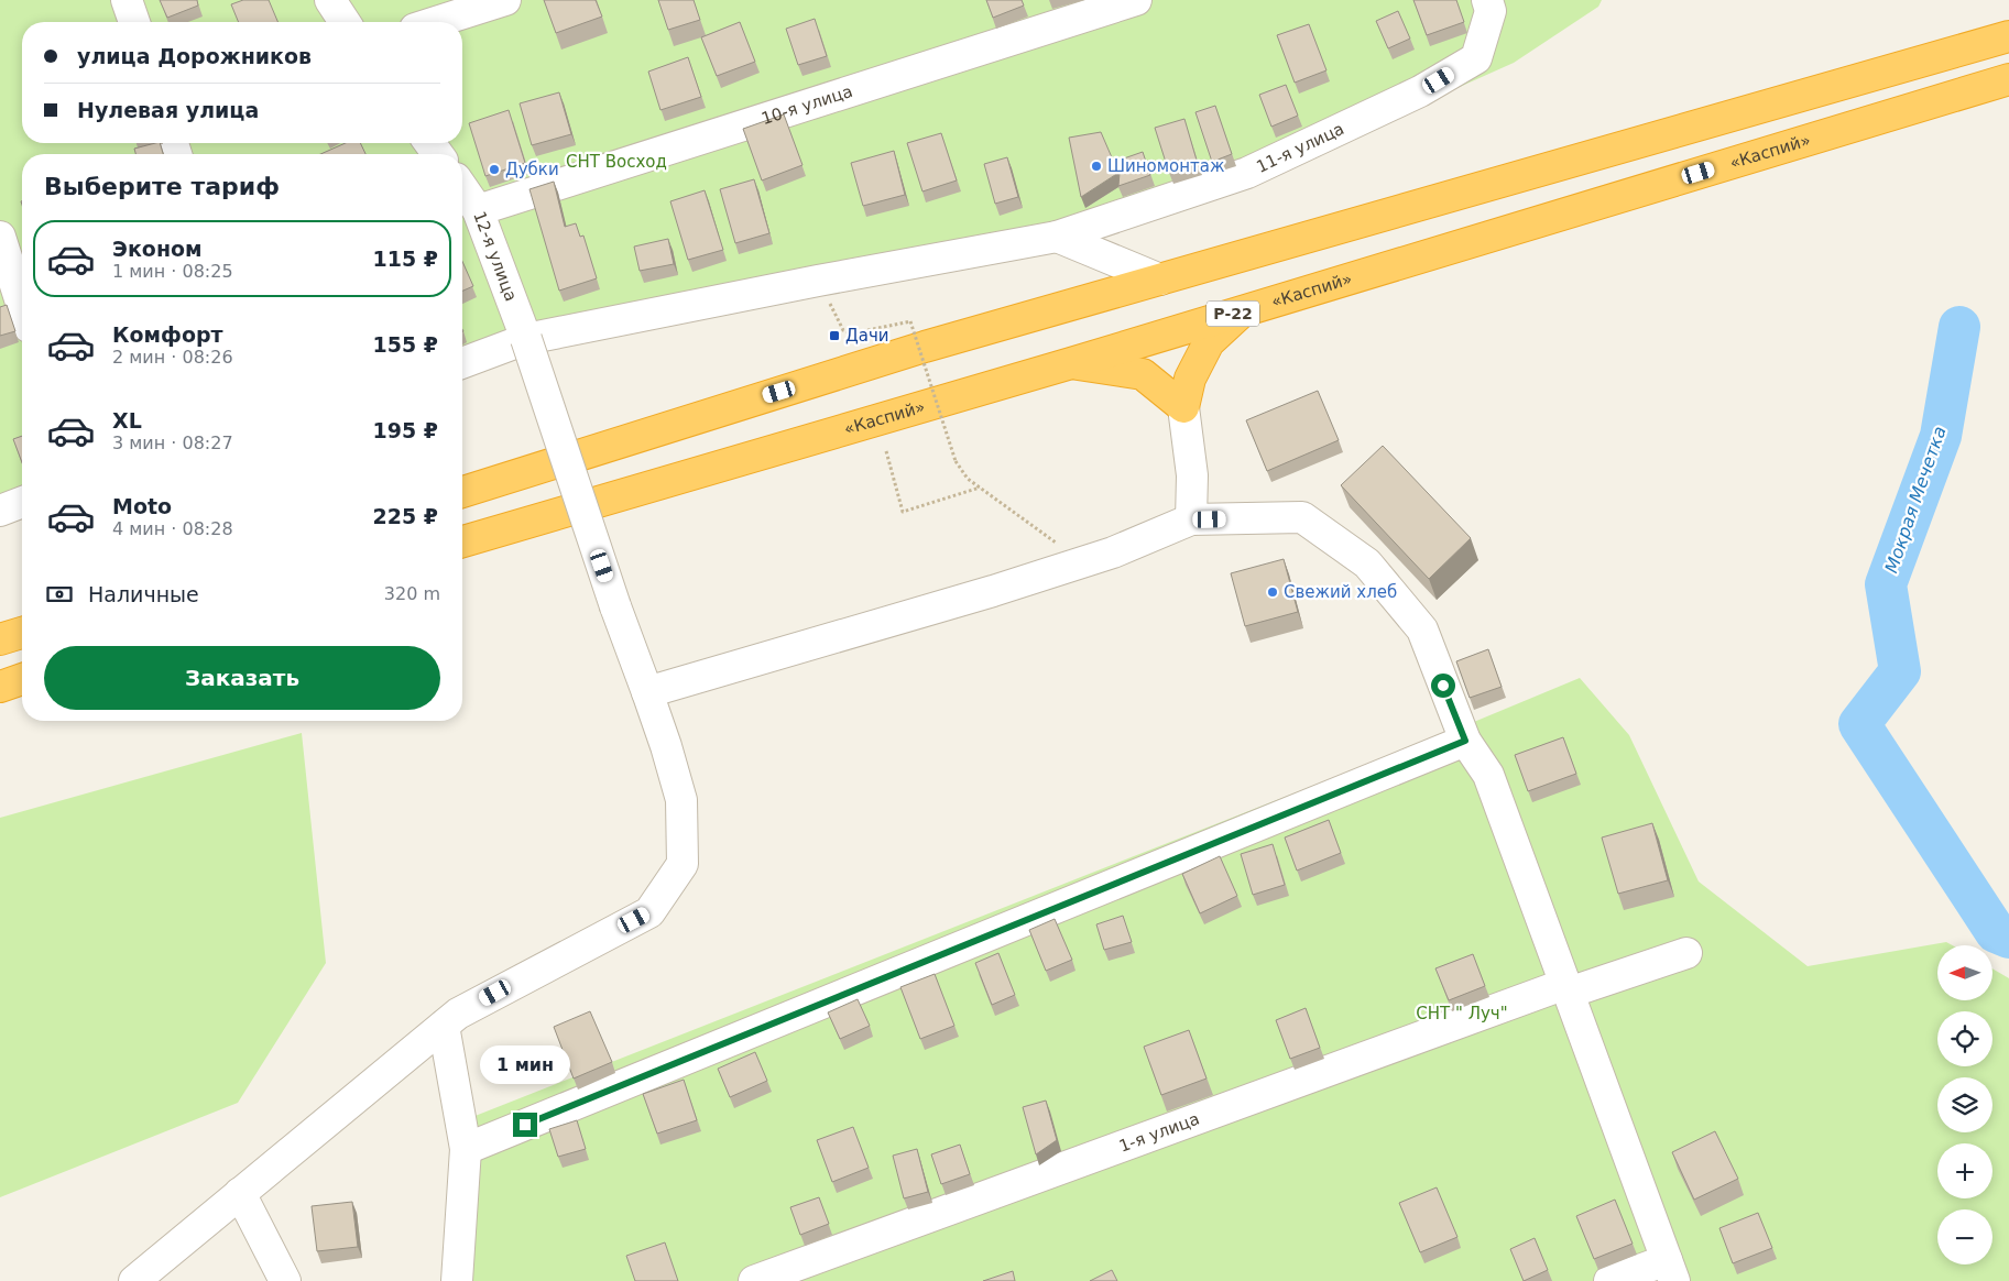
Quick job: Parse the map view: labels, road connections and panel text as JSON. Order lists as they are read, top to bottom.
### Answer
{
  "streets": {
    "highway": ["«Каспий»", "Р-22"],
    "street": [
      "10-я улица",
      "11-я улица",
      "12-я улица",
      "1-я улица"
    ]
  },
  "crossings": [
    ["10-я улица", "12-я улица"],
    ["11-я улица", "12-я улица"]
  ],
  "water": ["Мокрая Мечетка"],
  "parks": ["СНТ Восход", "СНТ \" Луч\""],
  "places": {
    "other": ["Шиномонтаж", "Дубки", "Свежий хлеб"],
    "transit": ["Дачи"]
  },
  "north": "left",
  "page": {
    "banner": ["улица Дорожников", "Нулевая улица"],
    "heading": "Выберите тариф",
    "list": [
      {
        "name": "Эконом",
        "note": "1 мин · 08:25",
        "value": "115 ₽"
      },
      {
        "name": "Комфорт",
        "note": "2 мин · 08:26",
        "value": "155 ₽"
      },
      {
        "name": "XL",
        "note": "3 мин · 08:27",
        "value": "195 ₽"
      },
      {
        "name": "Moto",
        "note": "4 мин · 08:28",
        "value": "225 ₽"
      }
    ],
    "pay": ["Наличные", "320 m"],
    "buttons": "Заказать",
    "map_buttons": ["+", "−"],
    "bubble": "1 мин"
  }
}
